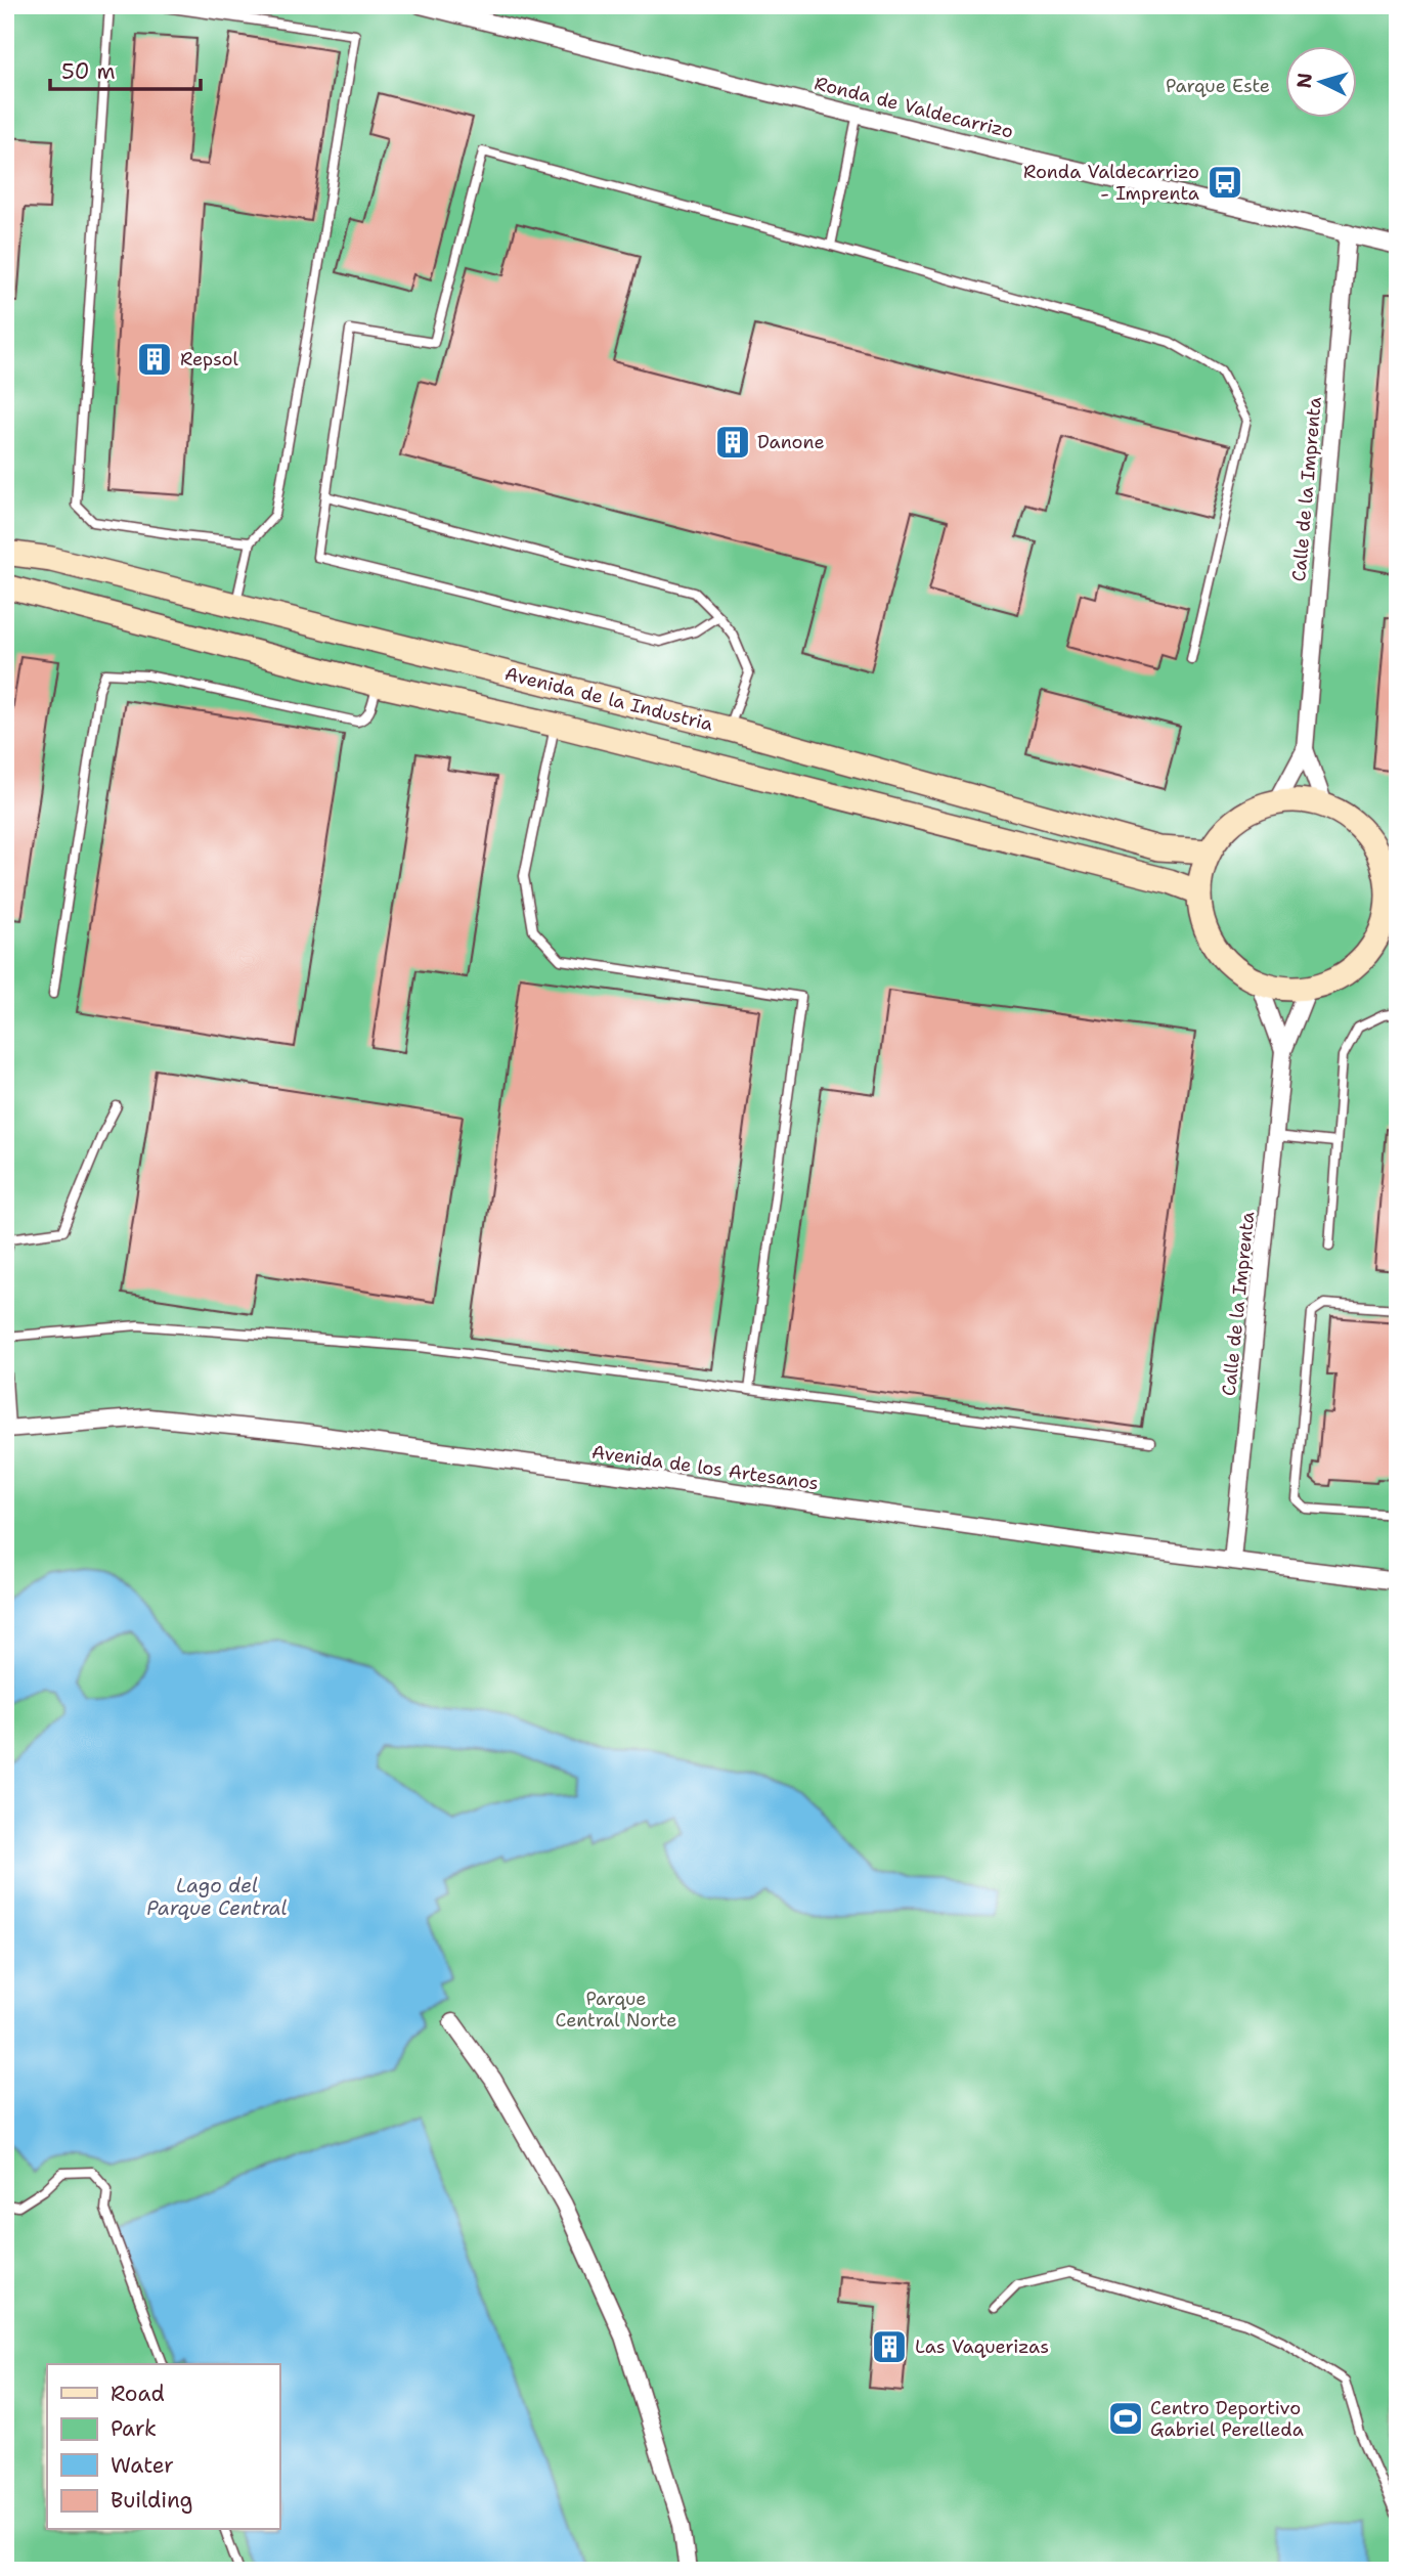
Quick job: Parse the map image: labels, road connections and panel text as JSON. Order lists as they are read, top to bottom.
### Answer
{
  "streets": {
    "street": [
      "Ronda de Valdecarrizo",
      "Calle de la Imprenta",
      "Avenida de la Industria",
      "Avenida de los Artesanos"
    ]
  },
  "crossings": [
    ["Ronda de Valdecarrizo", "Calle de la Imprenta"],
    ["Calle de la Imprenta", "Avenida de la Industria"],
    ["Calle de la Imprenta", "Avenida de los Artesanos"]
  ],
  "water": ["Lago del Parque Central"],
  "parks": ["Parque Este", "Parque Central Norte"],
  "places": {
    "bus stop": ["Ronda Valdecarrizo - Imprenta"],
    "building": ["Repsol", "Danone", "Las Vaquerizas"],
    "sports": ["Centro Deportivo Gabriel Perelleda"]
  },
  "legend": [
    "Road",
    "Park",
    "Water",
    "Building"
  ],
  "scale_bar": "50 m",
  "north": "left"
}
